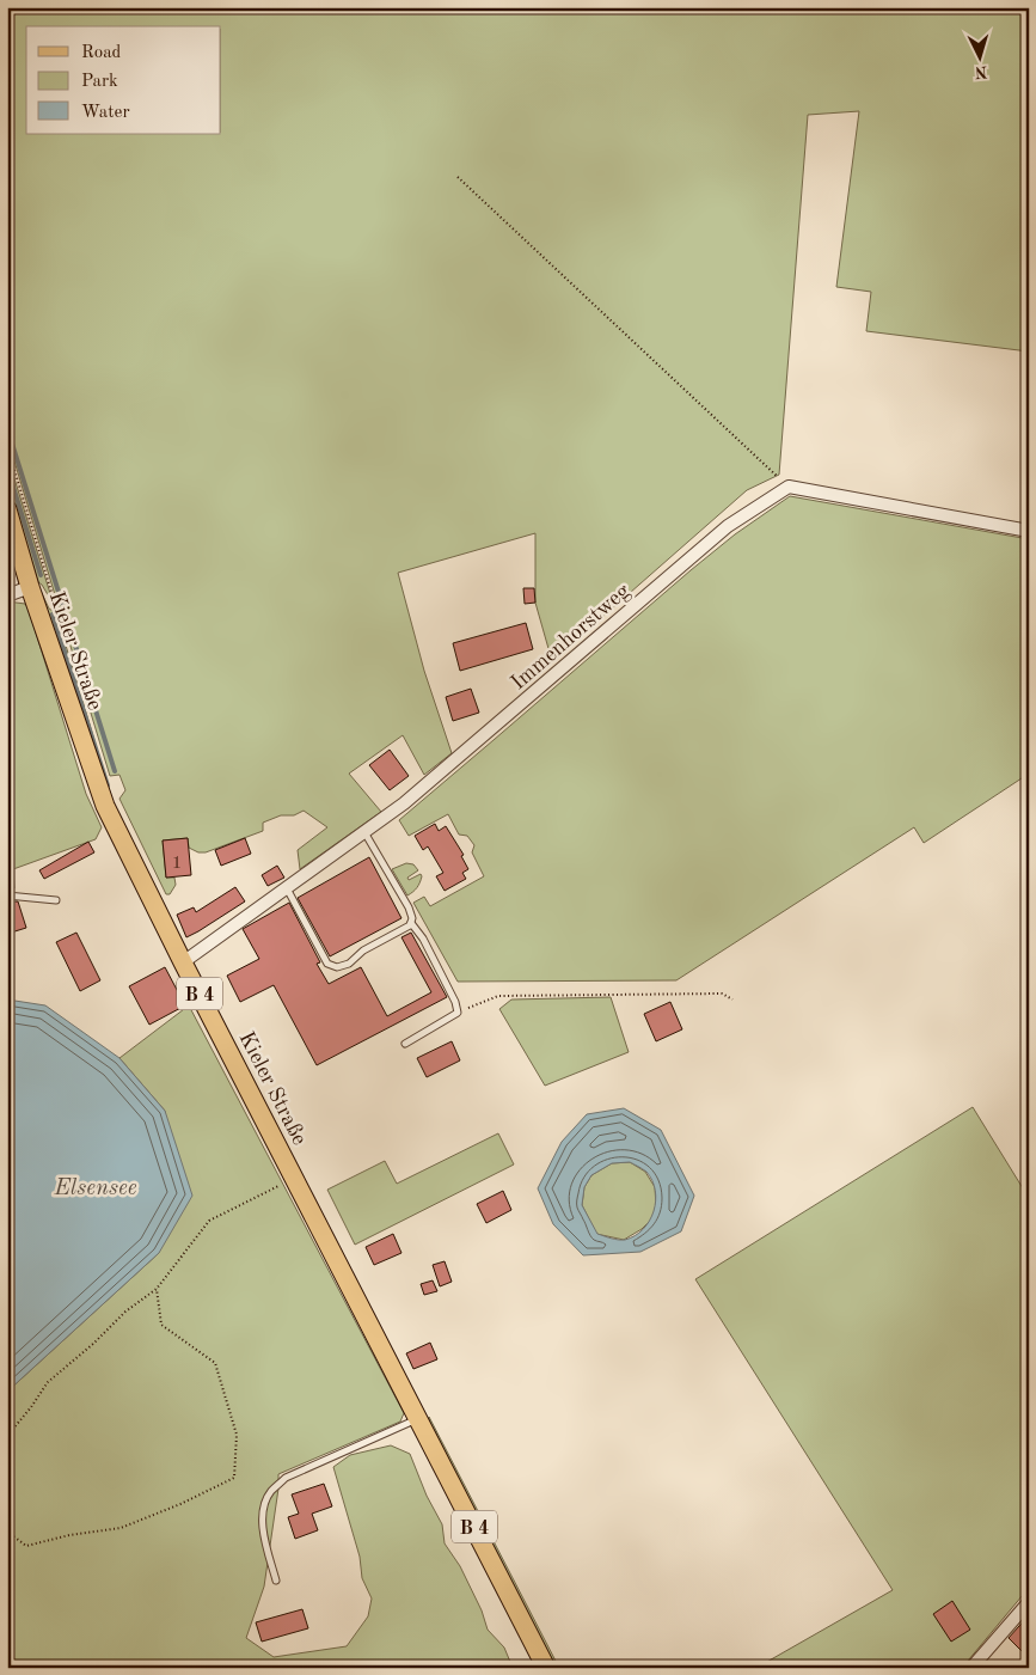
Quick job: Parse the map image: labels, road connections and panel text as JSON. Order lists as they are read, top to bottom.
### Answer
{
  "streets": {
    "main road": ["Kieler Straße", "B 4"],
    "street": ["Immenhorstweg"]
  },
  "crossings": [
    ["Immenhorstweg", "Kieler Straße"]
  ],
  "water": ["Elsensee"],
  "house_numbers": ["1"],
  "legend": ["Road", "Park", "Water"],
  "north": "bottom"
}
